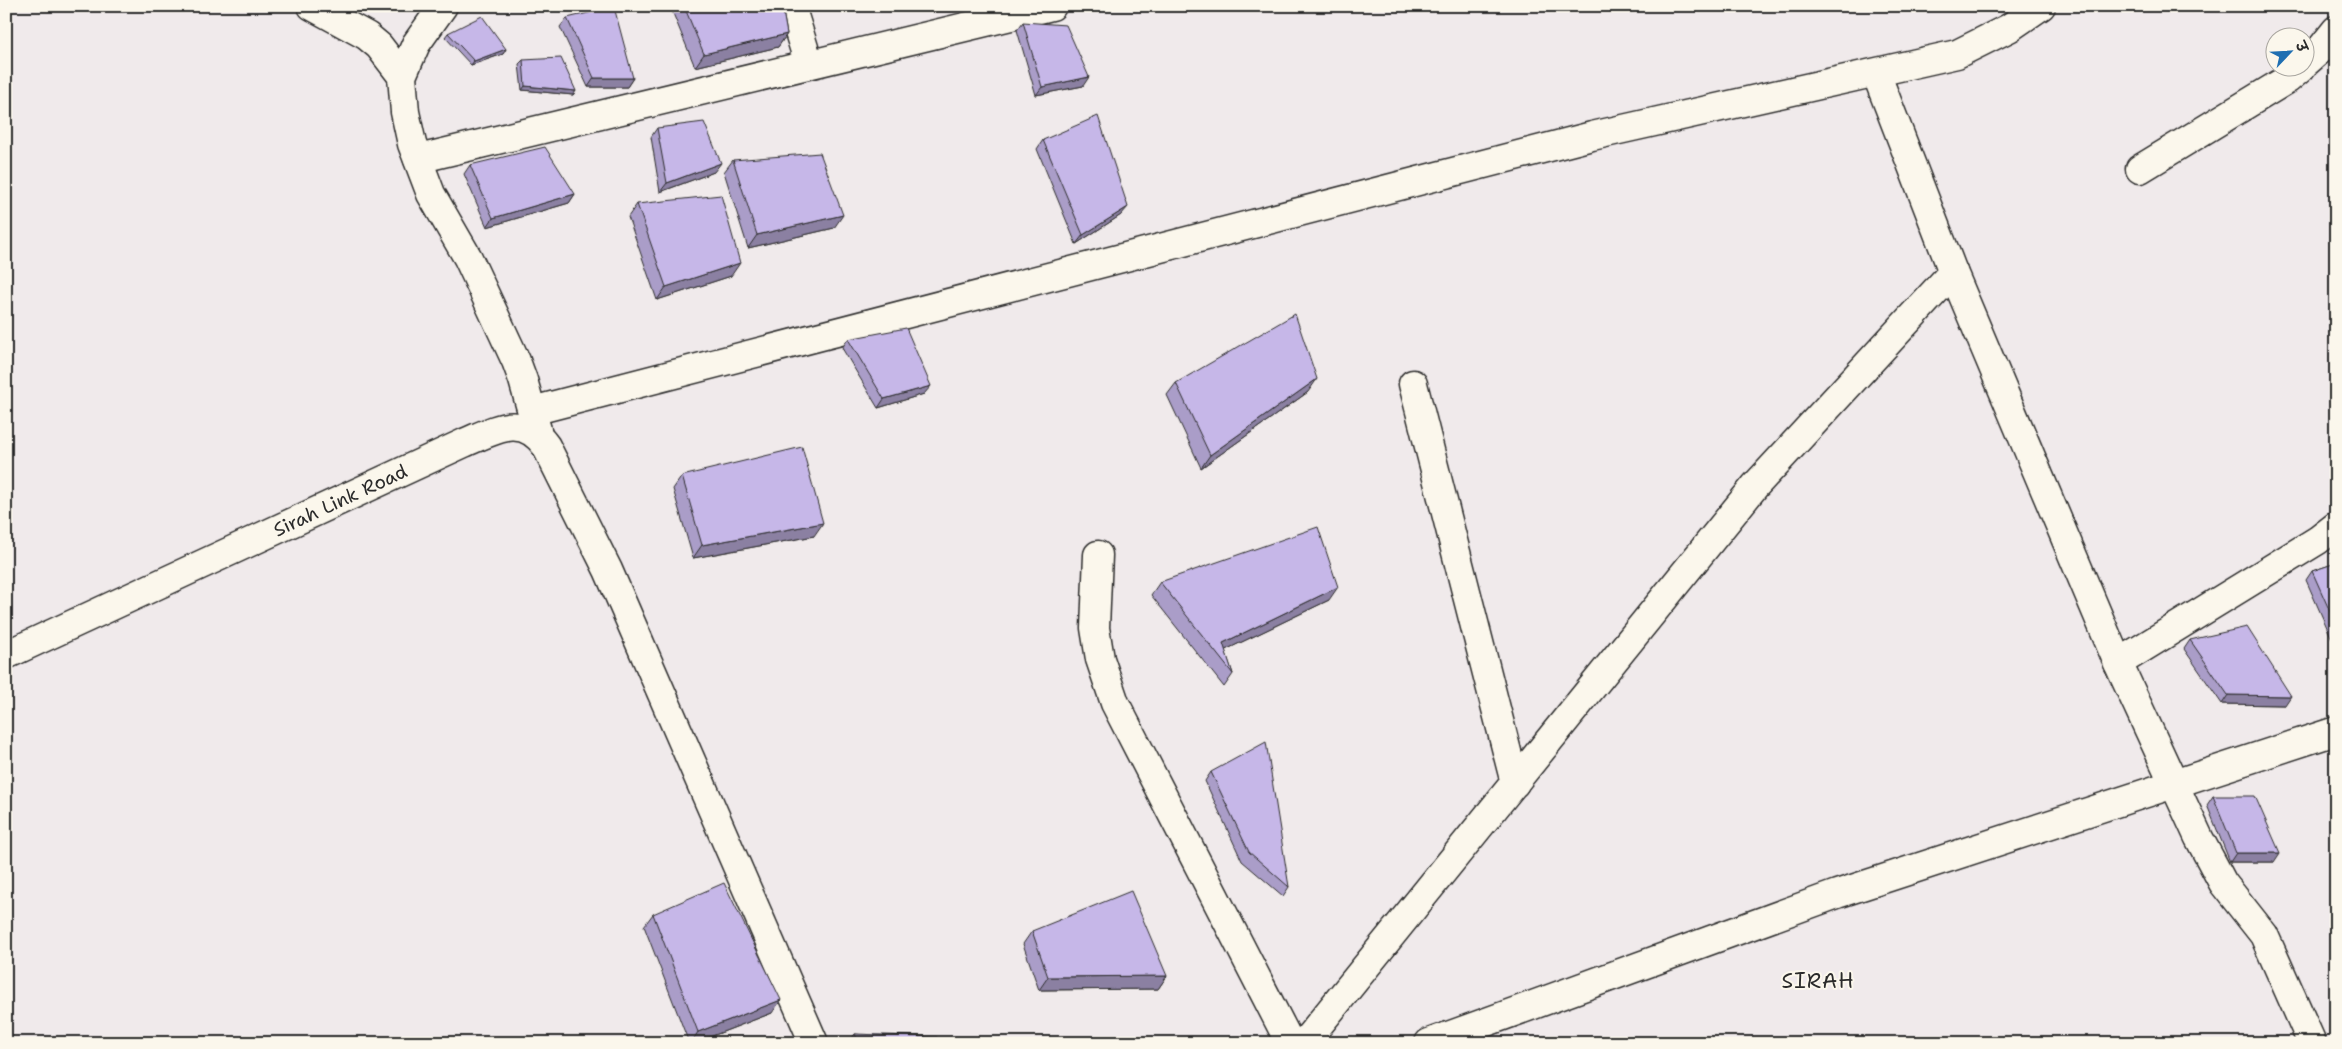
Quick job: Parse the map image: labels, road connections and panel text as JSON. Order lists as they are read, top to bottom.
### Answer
{
  "streets": {
    "street": ["Sirah Link Road"]
  },
  "districts": ["SIRAH"],
  "north": "top right"
}
